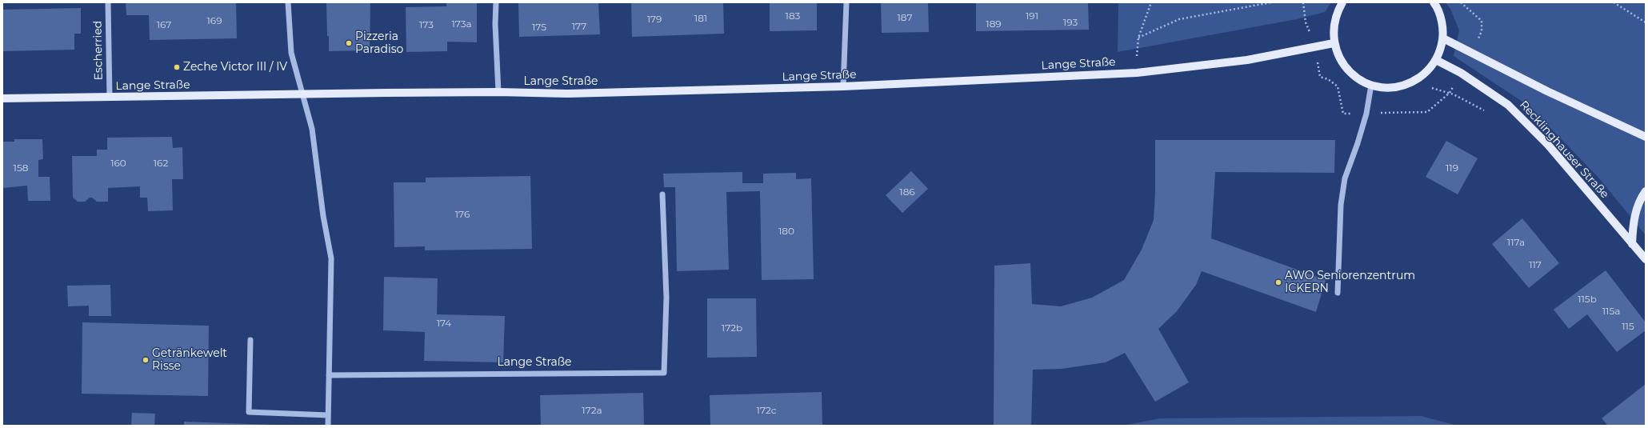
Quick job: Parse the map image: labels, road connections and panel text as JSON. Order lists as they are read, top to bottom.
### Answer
{
  "streets": {
    "main road": ["Lange Straße", "Recklinghauser Straße"],
    "street": ["Escherried"]
  },
  "crossings": [
    ["Escherried", "Lange Straße"]
  ],
  "places": [
    "Pizzeria Paradiso",
    "Zeche Victor III / IV",
    "AWO Seniorenzentrum ICKERN",
    "Getränkewelt Risse"
  ],
  "house_numbers": [
    "183",
    "191",
    "187",
    "181",
    "179",
    "169",
    "193",
    "173a",
    "189",
    "167",
    "173",
    "177",
    "175",
    "160",
    "162",
    "158",
    "119",
    "186",
    "176",
    "180",
    "117a",
    "117",
    "115b",
    "115a",
    "174",
    "115",
    "172b",
    "172a",
    "172c"
  ]
}
